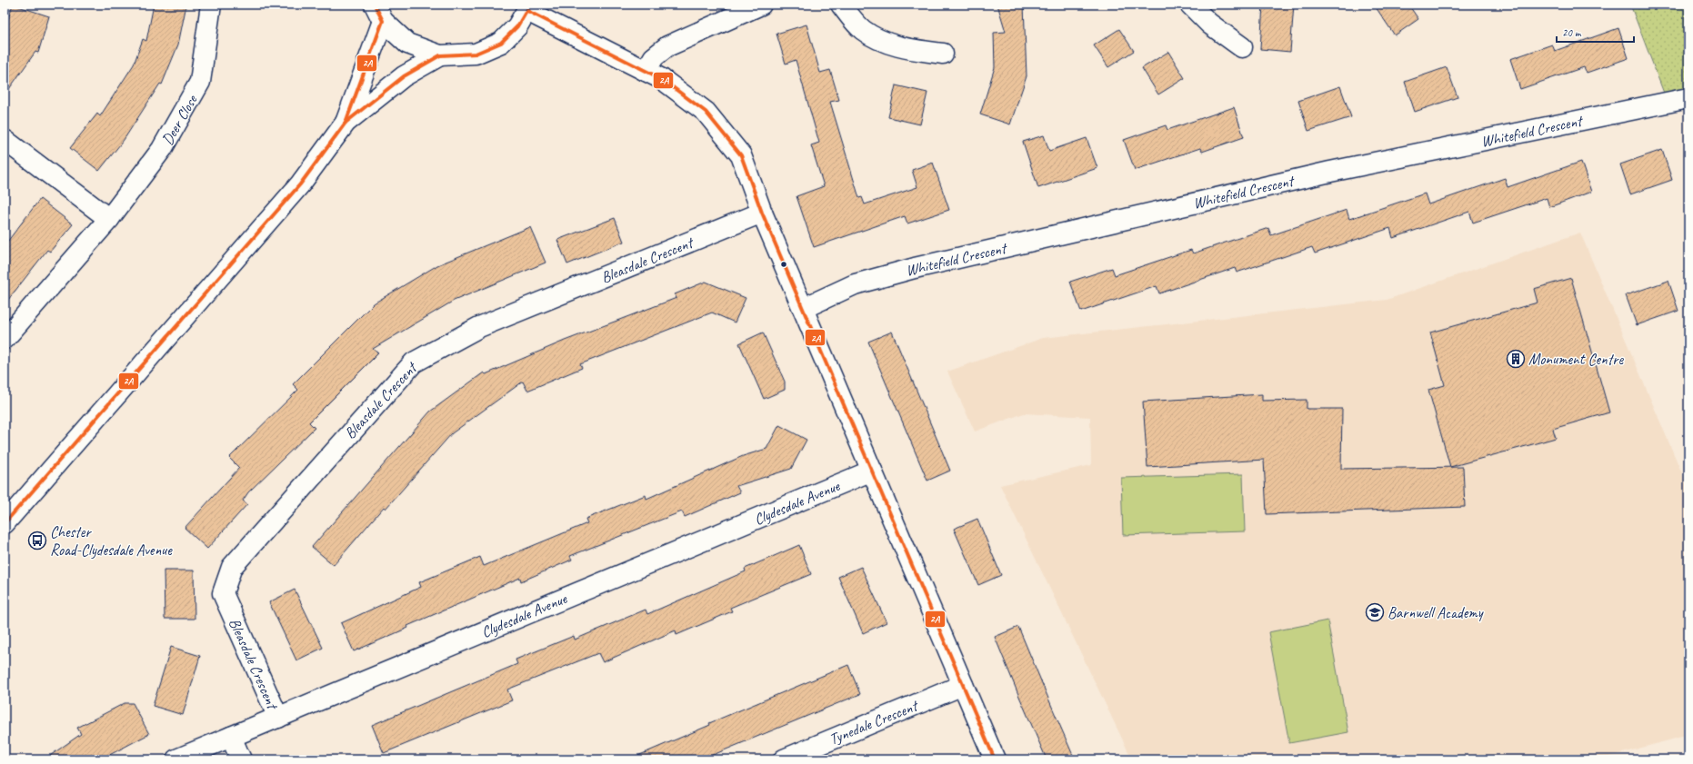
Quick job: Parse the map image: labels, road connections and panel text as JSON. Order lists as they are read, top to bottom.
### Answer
{
  "streets": {
    "street": [
      "Deer Close",
      "Whitefield Crescent",
      "Bleasdale Crescent",
      "Clydesdale Avenue",
      "Tynedale Crescent"
    ]
  },
  "crossings": [
    ["Bleasdale Crescent", "Clydesdale Avenue"]
  ],
  "places": {
    "building": ["Monument Centre"],
    "bus stop": ["Chester Road-Clydesdale Avenue"],
    "school or university": ["Barnwell Academy"]
  },
  "lines": ["transit line 2A"],
  "scale_bar": "20 m"
}
